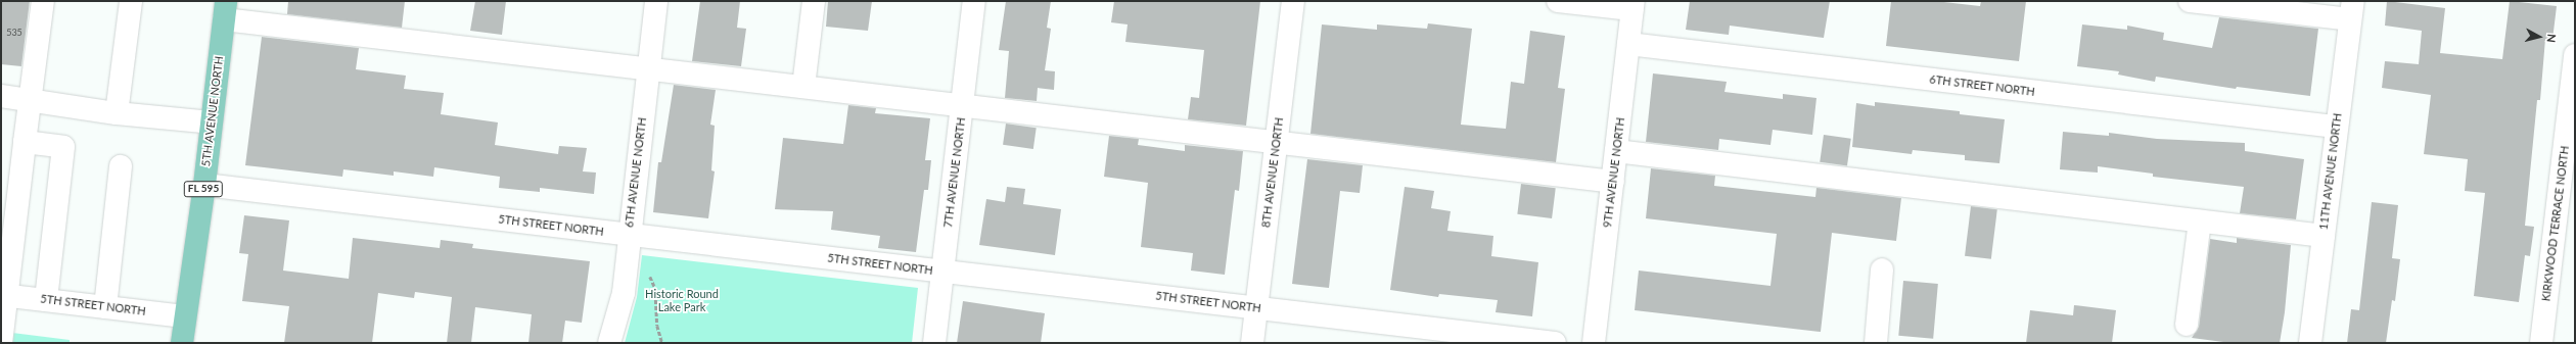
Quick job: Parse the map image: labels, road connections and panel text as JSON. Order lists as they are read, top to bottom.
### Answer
{
  "streets": {
    "main road": ["5TH AVENUE NORTH", "FL 595"],
    "street": [
      "6TH STREET NORTH",
      "11TH AVENUE NORTH",
      "6TH AVENUE NORTH",
      "7TH AVENUE NORTH",
      "8TH AVENUE NORTH",
      "9TH AVENUE NORTH",
      "KIRKWOOD TERRACE NORTH",
      "5TH STREET NORTH"
    ]
  },
  "crossings": [
    ["6TH STREET NORTH", "11TH AVENUE NORTH"],
    ["6TH STREET NORTH", "9TH AVENUE NORTH"],
    ["5TH AVENUE NORTH", "5TH STREET NORTH"],
    ["6TH AVENUE NORTH", "5TH STREET NORTH"],
    ["7TH AVENUE NORTH", "5TH STREET NORTH"],
    ["8TH AVENUE NORTH", "5TH STREET NORTH"]
  ],
  "parks": ["Historic Round Lake Park"],
  "house_numbers": ["535"],
  "north": "right"
}
